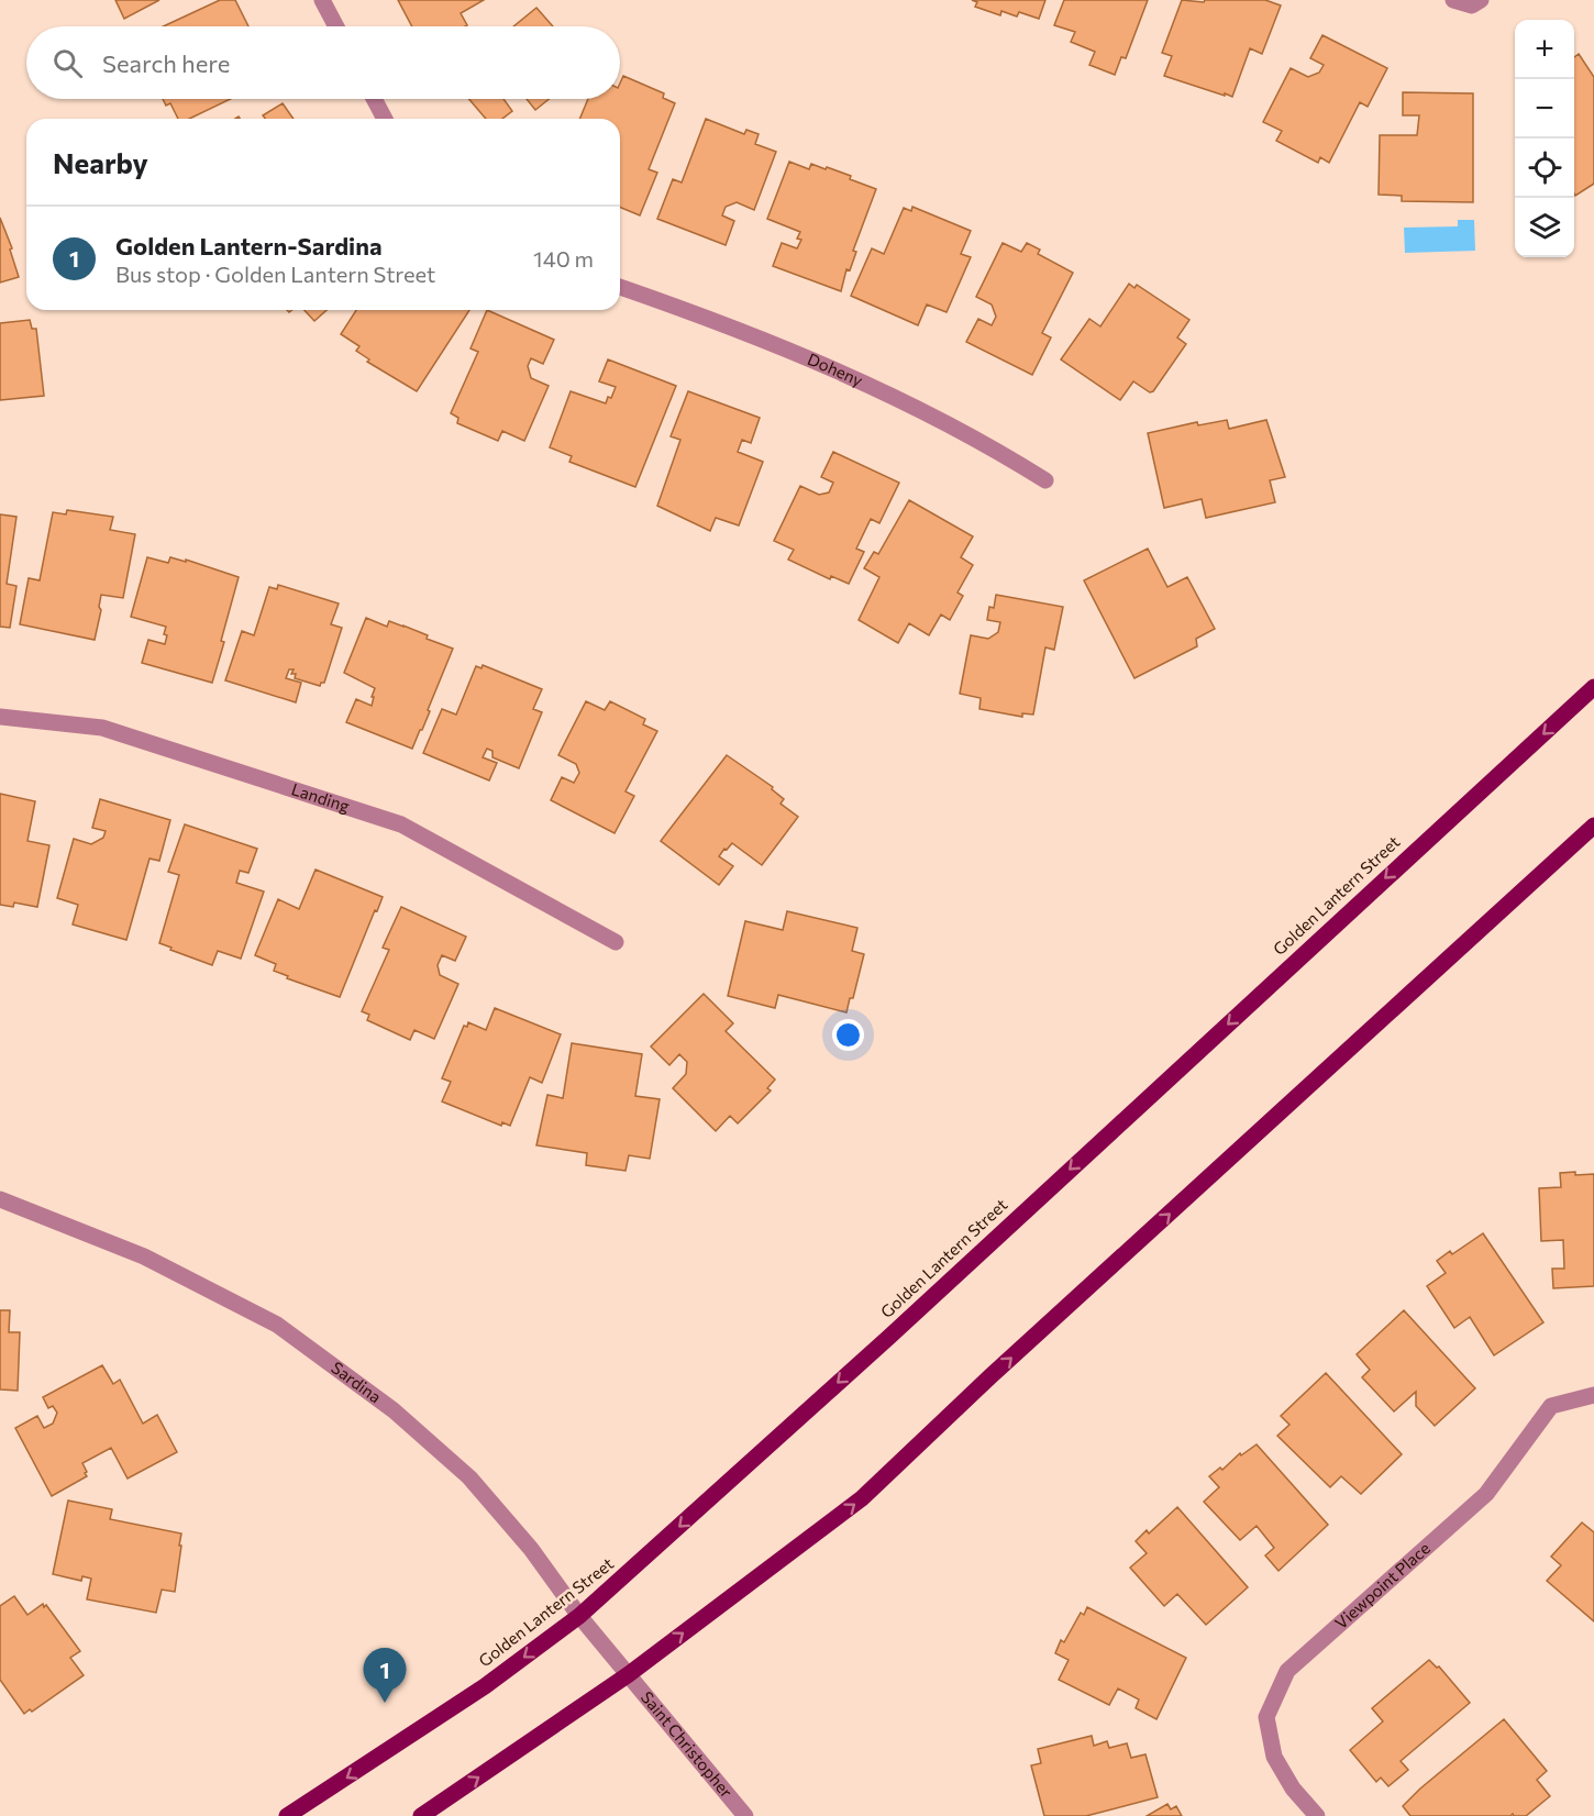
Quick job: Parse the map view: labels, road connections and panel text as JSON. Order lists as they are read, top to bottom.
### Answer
{
  "streets": {
    "main road": ["Golden Lantern Street"],
    "street": [
      "Doheny",
      "Landing",
      "Sardina",
      "Viewpoint Place",
      "Saint Christopher"
    ]
  },
  "crossings": [
    ["Golden Lantern Street", "Sardina"],
    ["Sardina", "Saint Christopher"]
  ],
  "page": {
    "map_buttons": ["+", "−"],
    "search": "Search here",
    "heading": "Nearby",
    "list": [
      {
        "mark": "1",
        "name": "Golden Lantern-Sardina",
        "note": "Bus stop · Golden Lantern Street",
        "value": "140 m"
      }
    ],
    "pins": "1"
  }
}
